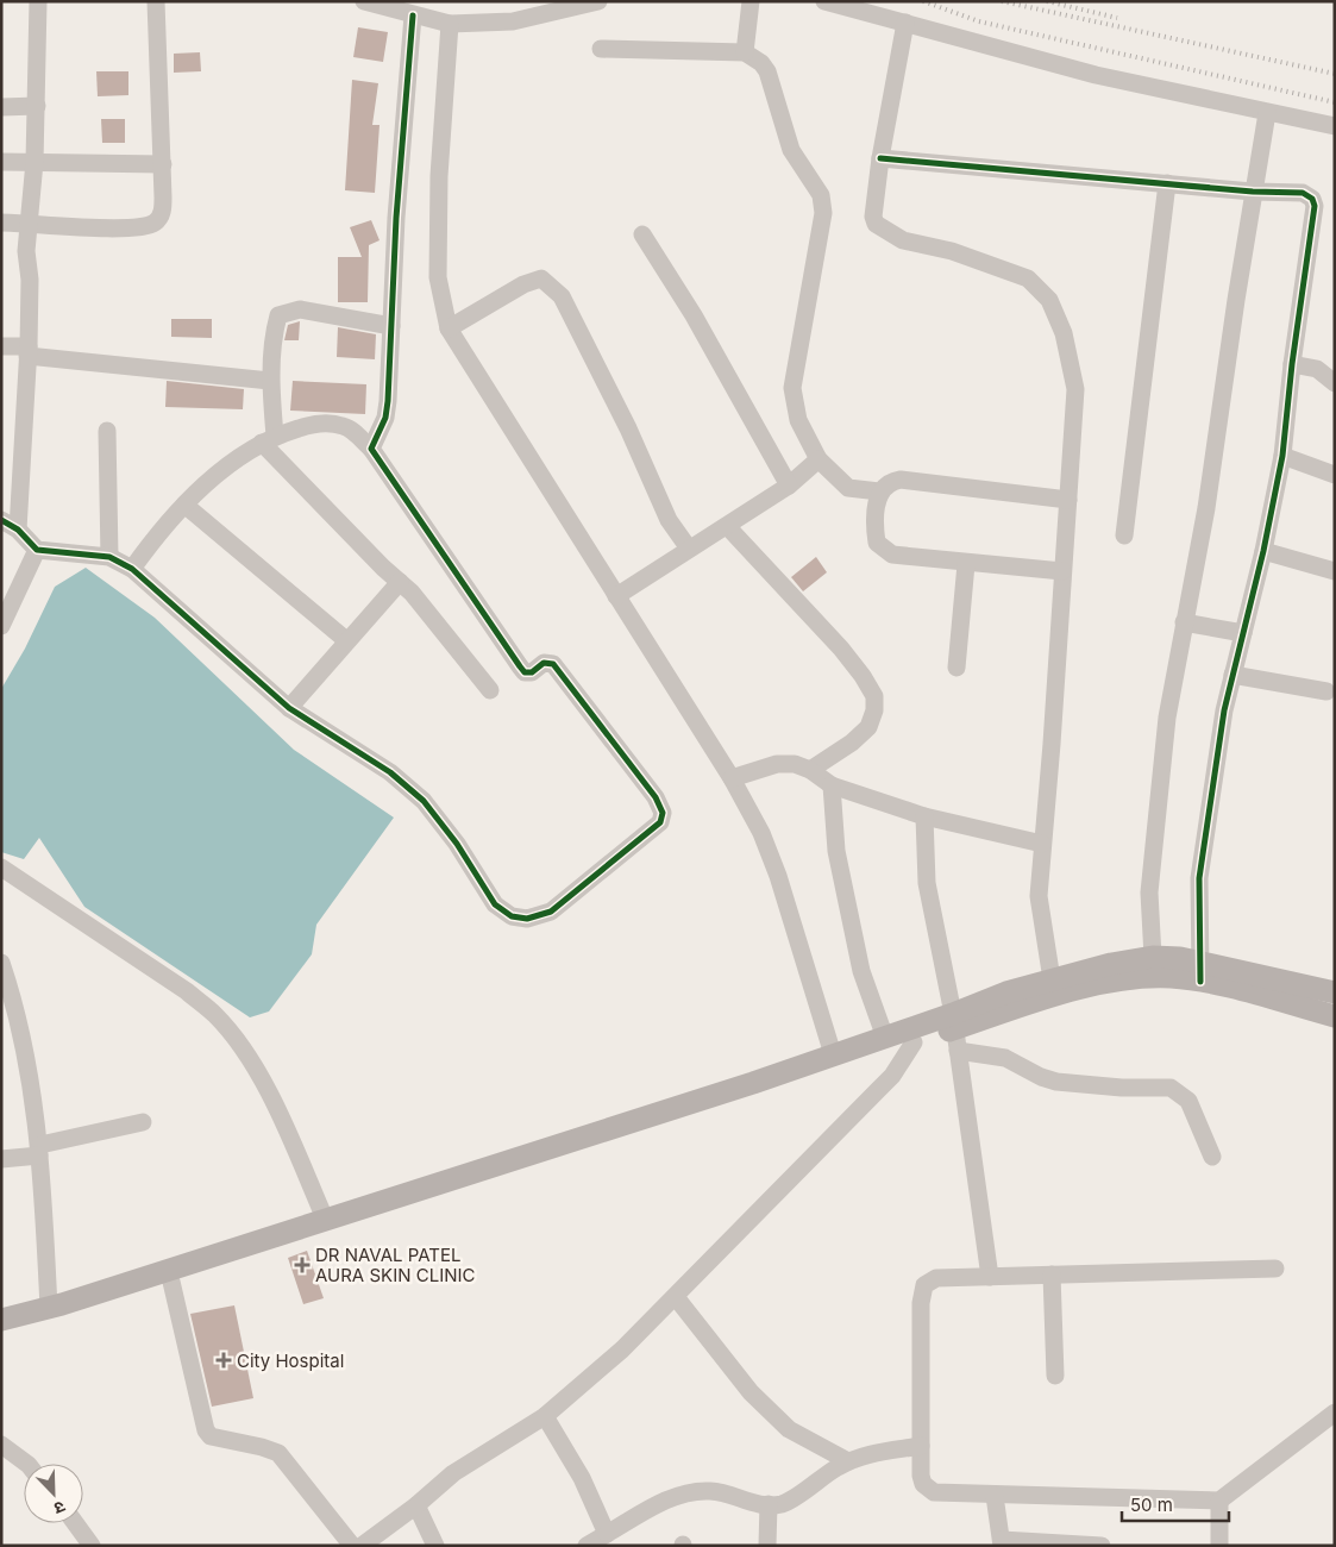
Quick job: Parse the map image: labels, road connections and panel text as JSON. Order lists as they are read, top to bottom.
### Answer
{
  "places": {
    "health": ["DR NAVAL PATEL AURA SKIN CLINIC", "City Hospital"]
  },
  "scale_bar": "50 m",
  "north": "bottom right"
}
